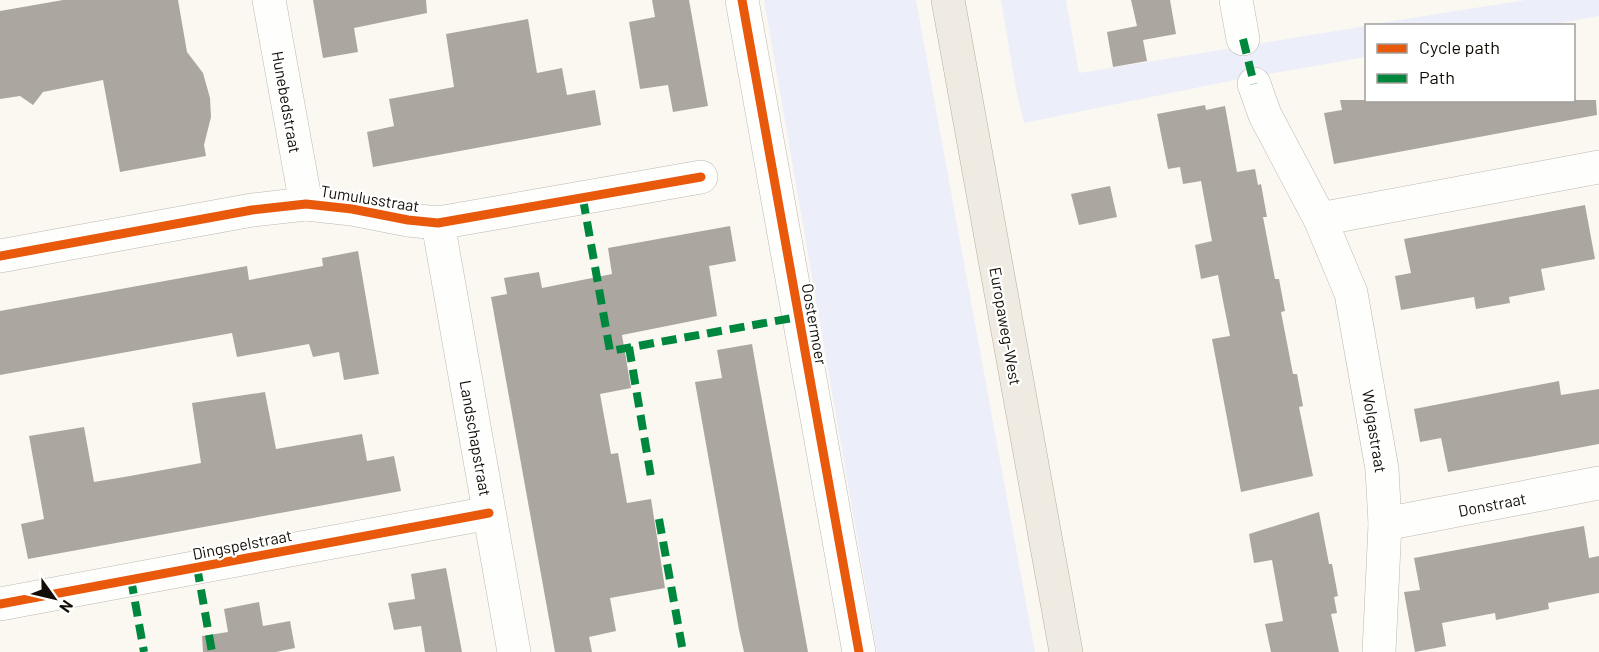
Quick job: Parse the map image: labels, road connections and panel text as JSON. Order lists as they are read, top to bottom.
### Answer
{
  "streets": {
    "main road": ["Europaweg-West"],
    "street": [
      "Hunebedstraat",
      "Tumulusstraat",
      "Oostermoer",
      "Wolgastraat",
      "Landschapstraat",
      "Donstraat",
      "Dingspelstraat"
    ]
  },
  "crossings": [
    ["Hunebedstraat", "Tumulusstraat"],
    ["Tumulusstraat", "Landschapstraat"],
    ["Wolgastraat", "Donstraat"],
    ["Landschapstraat", "Dingspelstraat"]
  ],
  "legend": ["Cycle path", "Path"],
  "north": "bottom right"
}
